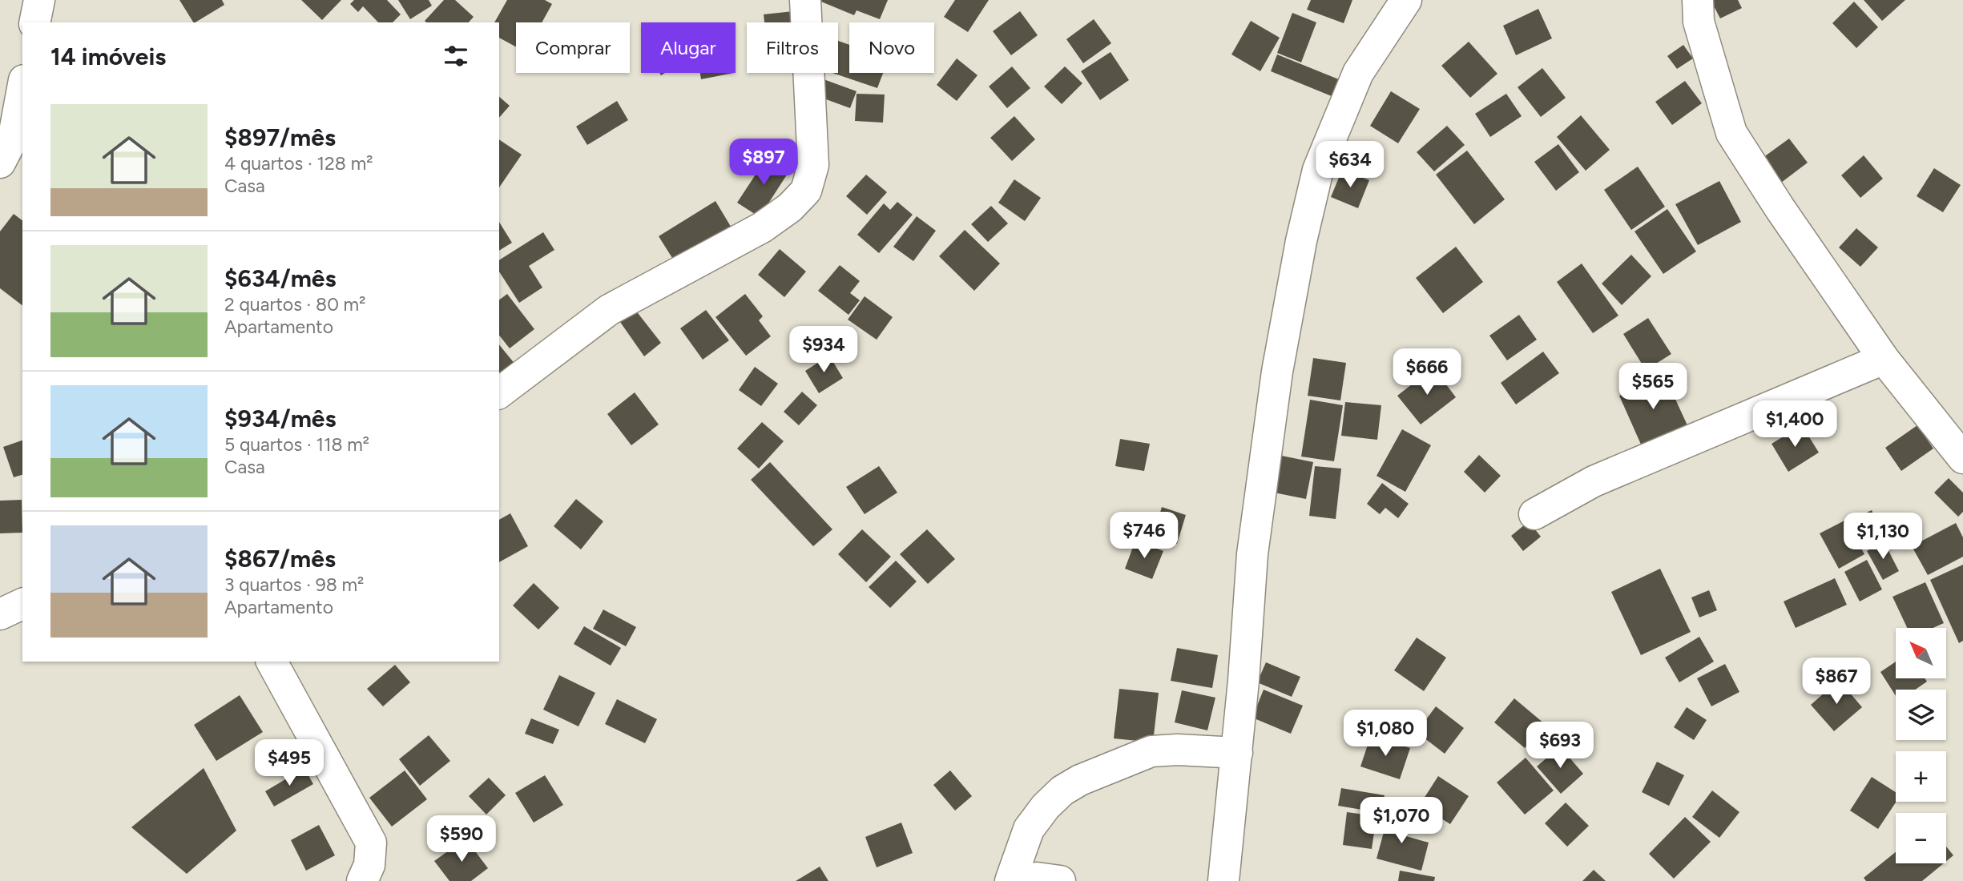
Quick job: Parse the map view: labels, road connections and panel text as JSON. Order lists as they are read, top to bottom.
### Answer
{
  "north": "top left",
  "page": {
    "chip": [
      "Comprar",
      "Alugar",
      "Filtros",
      "Novo"
    ],
    "heading": "14 imóveis",
    "list": [
      {
        "name": "$897/mês",
        "note": "4 quartos · 128 m² · Casa"
      },
      {
        "name": "$634/mês",
        "note": "2 quartos · 80 m² · Apartamento"
      },
      {
        "name": "$934/mês",
        "note": "5 quartos · 118 m² · Casa"
      },
      {
        "name": "$867/mês",
        "note": "3 quartos · 98 m² · Apartamento"
      }
    ],
    "price": [
      "$897",
      "$634",
      "$934",
      "$666",
      "$565",
      "$1,400",
      "$746",
      "$1,130",
      "$867",
      "$1,080",
      "$693",
      "$495",
      "$1,070",
      "$590"
    ],
    "map_buttons": ["+", "−"]
  }
}
